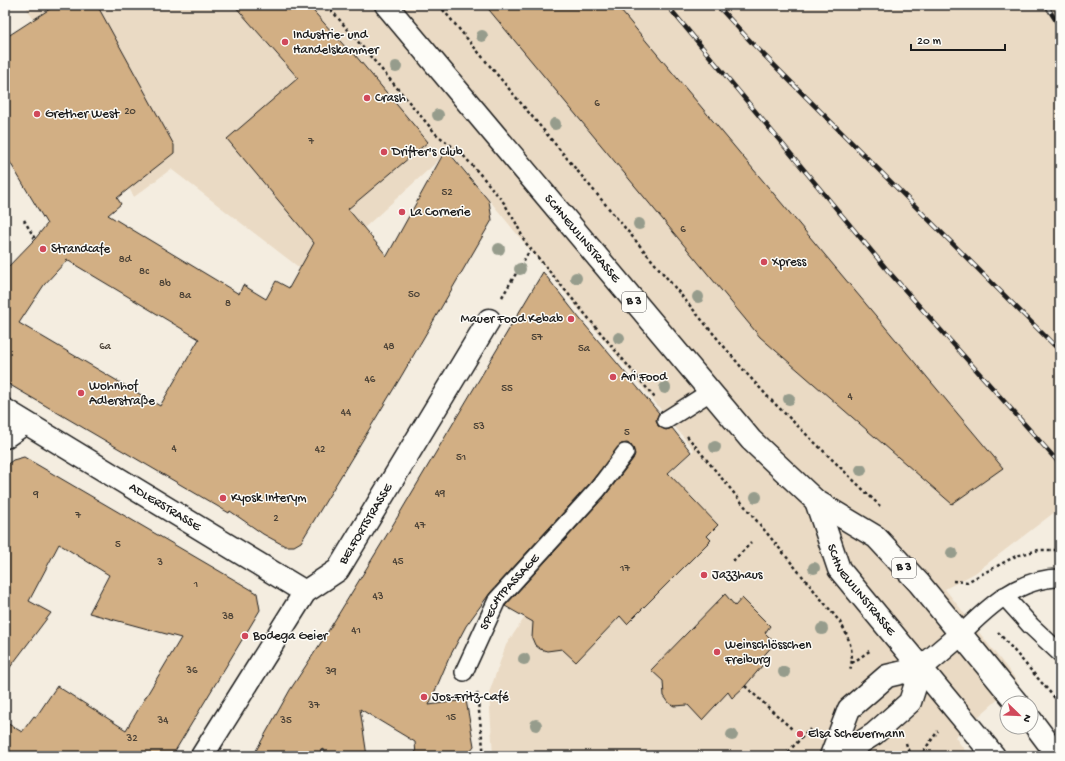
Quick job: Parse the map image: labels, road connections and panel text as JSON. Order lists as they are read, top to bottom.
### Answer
{
  "streets": {
    "main road": [
      "SCHNEWLINSTRASSE",
      "B 3",
      "ADLERSTRASSE",
      "BELFORTSTRASSE"
    ],
    "lane": ["SPECHTPASSAGE"]
  },
  "crossings": [
    ["SCHNEWLINSTRASSE", "B 3"],
    ["ADLERSTRASSE", "BELFORTSTRASSE"]
  ],
  "places": [
    "Industrie- und Handelskammer",
    "Crash",
    "Grether West",
    "Drifter's Club",
    "La Cornerie",
    "Strandcafe",
    "Xpress",
    "Mauer Food Kebab",
    "Ari Food",
    "Wohnhof Adlerstraße",
    "Kyosk Interym",
    "Jazzhaus",
    "Bodega Geier",
    "Weinschlösschen Freiburg",
    "Jos-Fritz-Café",
    "Elsa Scheuermann"
  ],
  "house_numbers": [
    "6",
    "20",
    "7",
    "52",
    "6",
    "8d",
    "8c",
    "8b",
    "50",
    "8a",
    "8",
    "57",
    "6a",
    "48",
    "5a",
    "46",
    "55",
    "4",
    "44",
    "53",
    "5",
    "4",
    "42",
    "51",
    "49",
    "9",
    "7",
    "2",
    "47",
    "5",
    "45",
    "3",
    "17",
    "1",
    "43",
    "38",
    "41",
    "36",
    "39",
    "37",
    "15",
    "34",
    "35",
    "32"
  ],
  "scale_bar": "20 m",
  "north": "bottom right"
}
